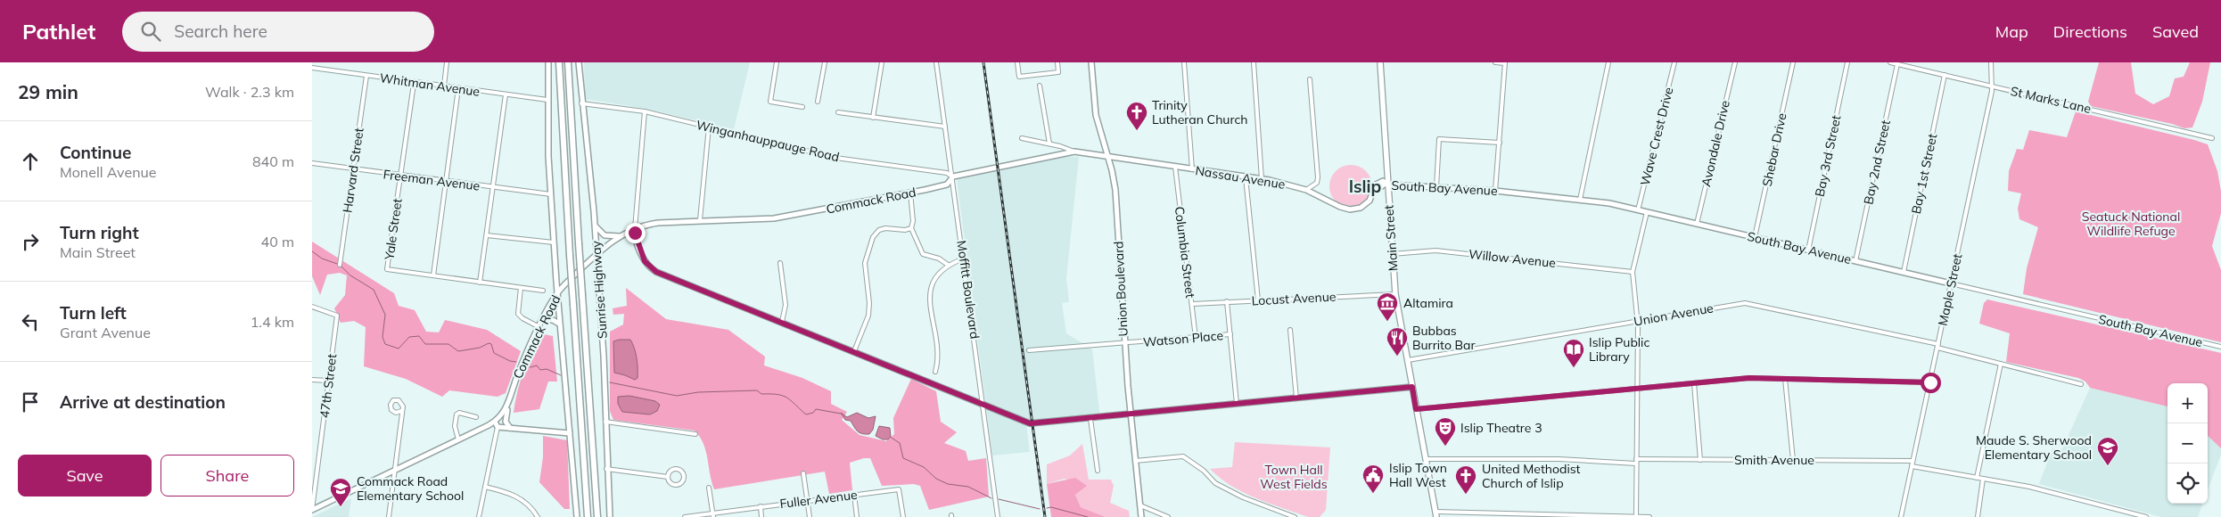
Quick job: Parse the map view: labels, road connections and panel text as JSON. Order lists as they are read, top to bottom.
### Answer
{
  "streets": {
    "highway": ["Sunrise Highway"],
    "main road": ["Main Street"],
    "street": [
      "Whitman Avenue",
      "St Marks Lane",
      "Wave Crest Drive",
      "Winganhauppauge Road",
      "Avondale Drive",
      "Shebar Drive",
      "Bay 3rd Street",
      "Bay 2nd Street",
      "Harvard Street",
      "Bay 1st Street",
      "Nassau Avenue",
      "Freeman Avenue",
      "South Bay Avenue",
      "Commack Road",
      "Yale Street",
      "Columbia Street",
      "Willow Avenue",
      "Union Boulevard",
      "Moffitt Boulevard",
      "Maple Street",
      "Locust Avenue",
      "Union Avenue",
      "Watson Place",
      "47th Street",
      "Smith Avenue",
      "Fuller Avenue"
    ]
  },
  "crossings": [
    ["Whitman Avenue", "Harvard Street"],
    ["Whitman Avenue", "Yale Street"],
    ["St Marks Lane", "Bay 2nd Street"],
    ["St Marks Lane", "Bay 1st Street"],
    ["St Marks Lane", "Maple Street"],
    ["Wave Crest Drive", "South Bay Avenue"],
    ["Winganhauppauge Road", "Commack Road"],
    ["Winganhauppauge Road", "Sunrise Highway"],
    ["Winganhauppauge Road", "Moffitt Boulevard"],
    ["Avondale Drive", "South Bay Avenue"],
    ["Shebar Drive", "South Bay Avenue"],
    ["Bay 3rd Street", "South Bay Avenue"],
    ["Bay 2nd Street", "South Bay Avenue"],
    ["Harvard Street", "Freeman Avenue"],
    ["Bay 1st Street", "South Bay Avenue"],
    ["Nassau Avenue", "South Bay Avenue"],
    ["Nassau Avenue", "Commack Road"],
    ["Nassau Avenue", "Columbia Street"],
    ["Nassau Avenue", "Union Boulevard"],
    ["Freeman Avenue", "Yale Street"],
    ["South Bay Avenue", "Main Street"],
    ["South Bay Avenue", "Maple Street"],
    ["Commack Road", "Sunrise Highway"],
    ["Commack Road", "Moffitt Boulevard"],
    ["Commack Road", "47th Street"],
    ["Main Street", "Willow Avenue"],
    ["Main Street", "Locust Avenue"],
    ["Main Street", "Union Avenue"],
    ["Main Street", "Smith Avenue"],
    ["Columbia Street", "Locust Avenue"],
    ["Columbia Street", "Watson Place"],
    ["Union Boulevard", "Watson Place"],
    ["Maple Street", "Union Avenue"],
    ["Maple Street", "Smith Avenue"]
  ],
  "districts": ["Islip"],
  "parks": ["Seatuck National Wildlife Refuge", "Town Hall West Fields"],
  "places": {
    "church": ["Trinity Lutheran Church", "United Methodist Church of Islip"],
    "museum": ["Altamira"],
    "restaurant": ["Bubbas Burrito Bar"],
    "library": ["Islip Public Library"],
    "theatre": ["Islip Theatre 3"],
    "school or university": ["Maude S. Sherwood Elementary School", "Commack Road Elementary School"],
    "public building": ["Islip Town Hall West"]
  },
  "page": {
    "header": "Pathlet",
    "search": "Search here",
    "nav": ["Map", "Directions", "Saved"],
    "heading": ["29 min", "Walk · 2.3 km"],
    "list": [
      ["Continue", "Monell Avenue", "840 m"],
      ["Turn right", "Main Street", "40 m"],
      ["Turn left", "Grant Avenue", "1.4 km"],
      "Arrive at destination"
    ],
    "map_buttons": ["+", "−"],
    "buttons": ["Save", "Share"]
  }
}
